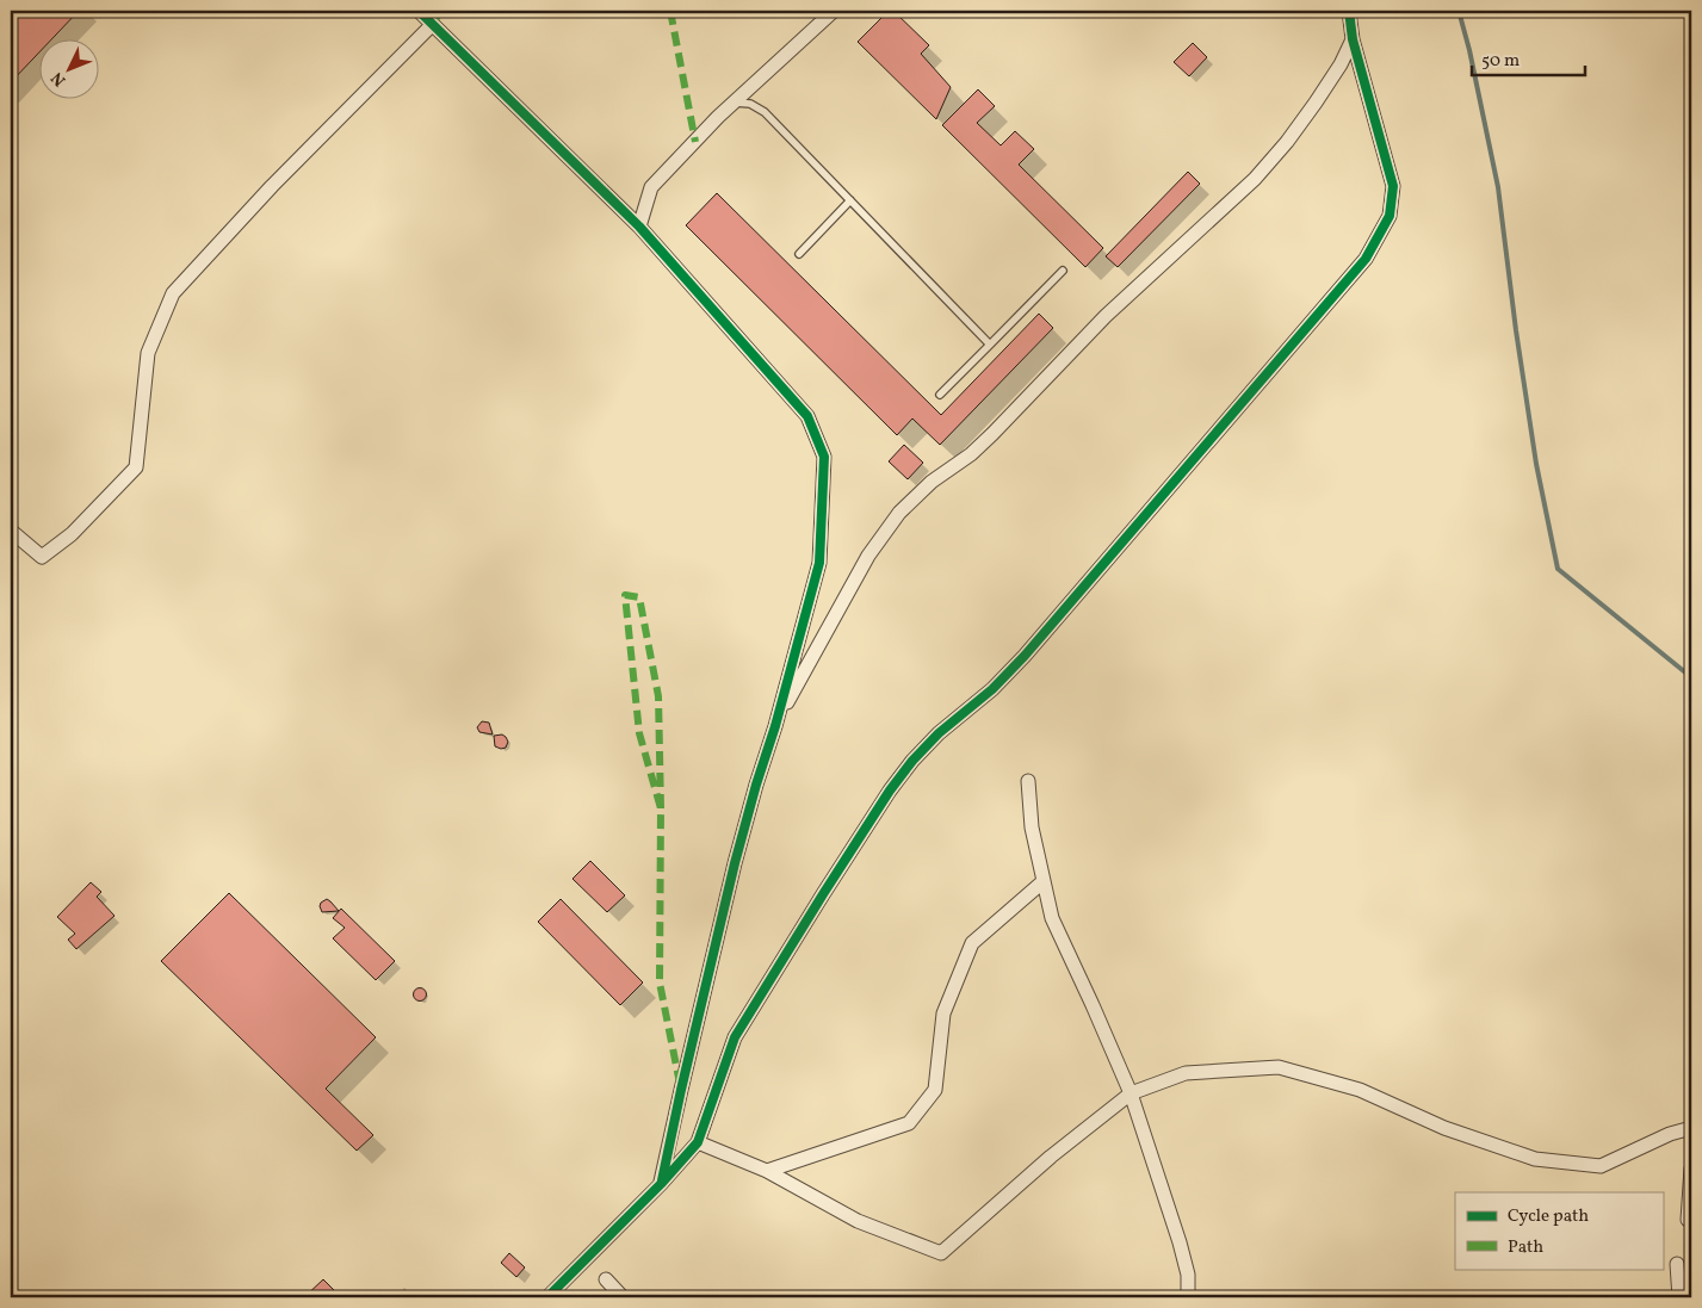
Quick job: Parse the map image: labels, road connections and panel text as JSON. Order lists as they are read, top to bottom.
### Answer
{
  "legend": ["Cycle path", "Path"],
  "scale_bar": "50 m",
  "north": "bottom left"
}
